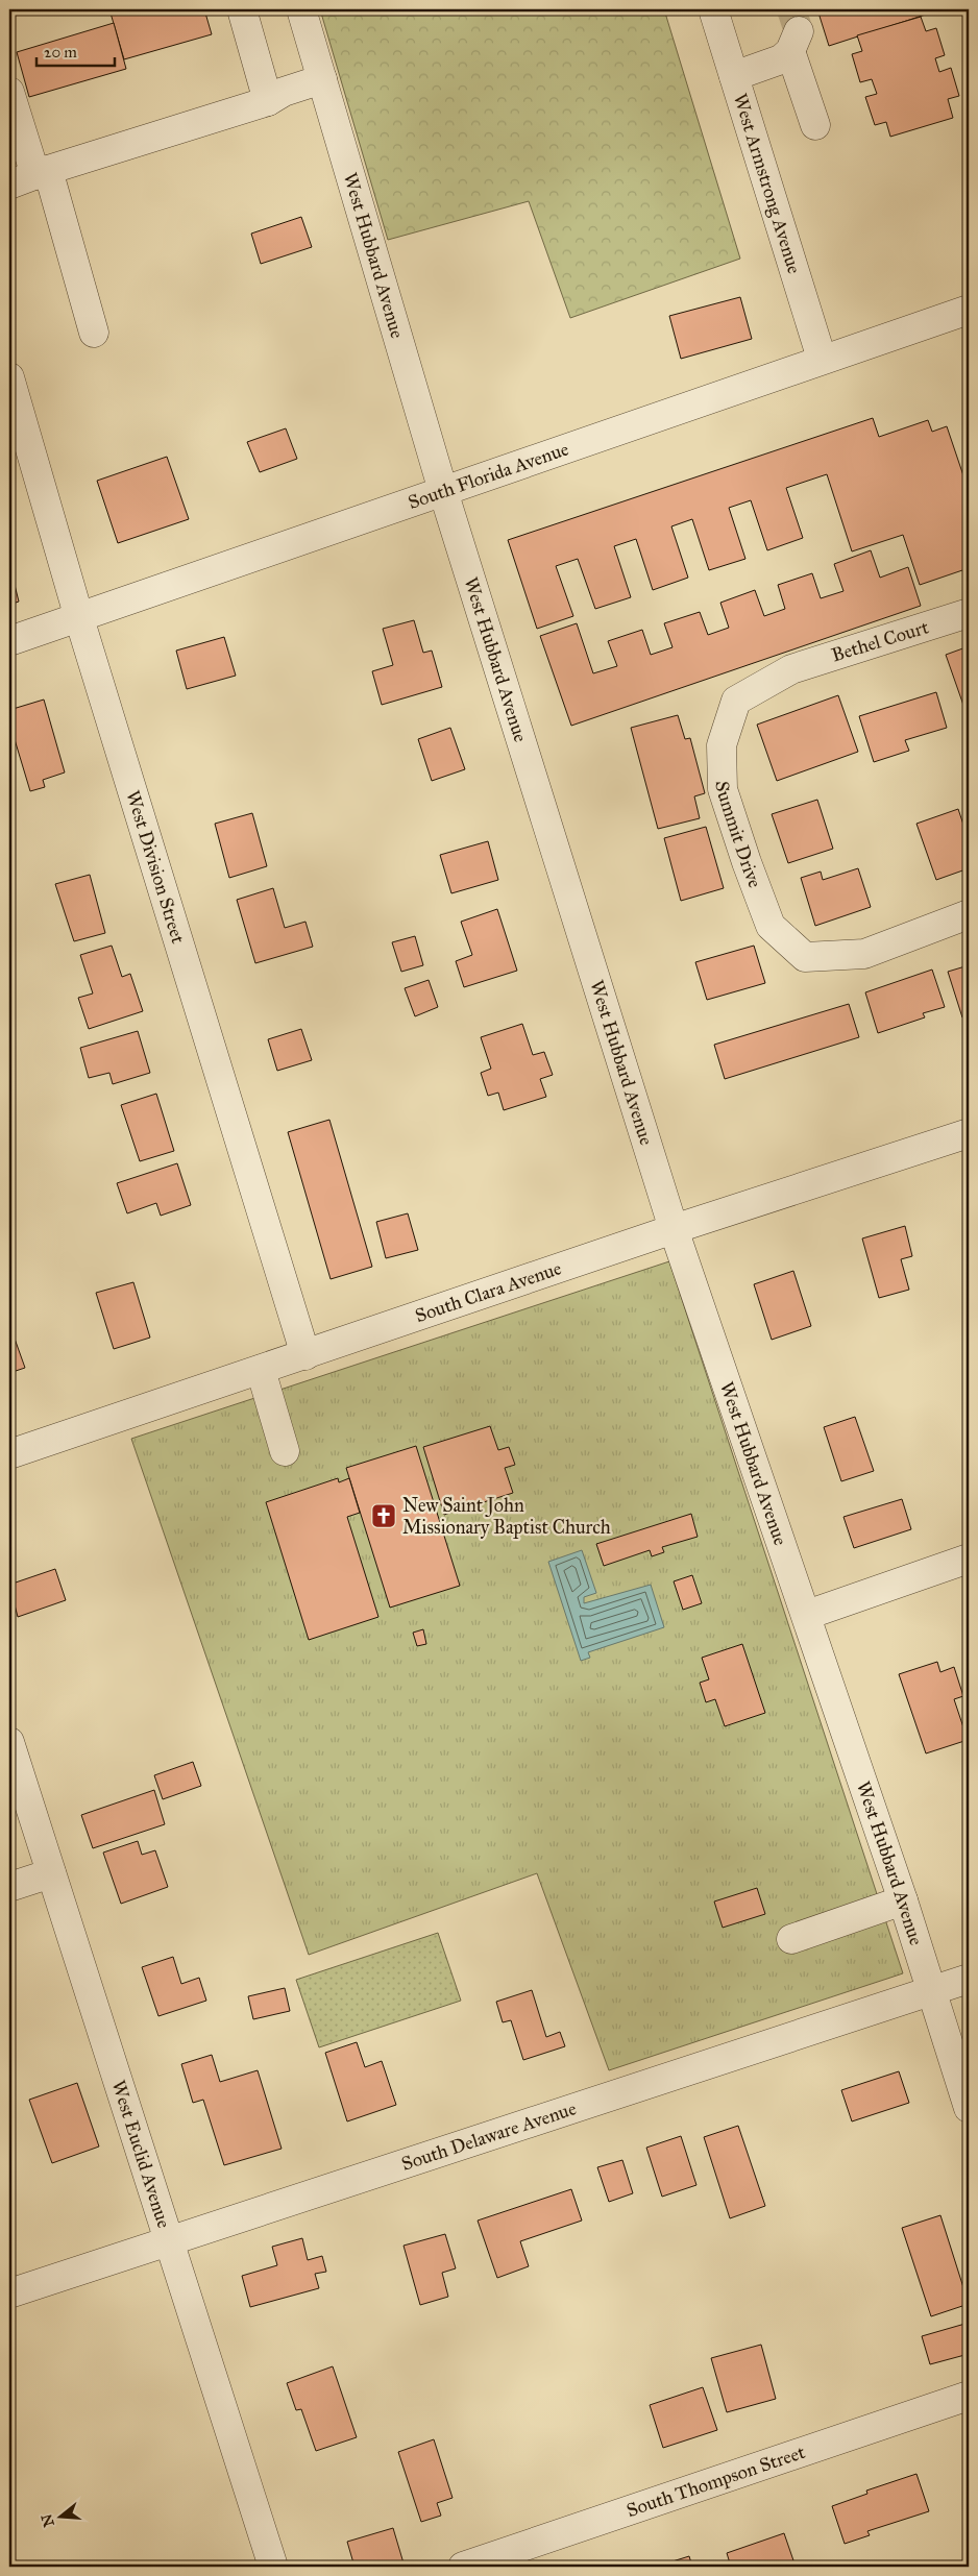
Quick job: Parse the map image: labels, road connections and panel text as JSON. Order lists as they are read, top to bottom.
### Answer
{
  "streets": {
    "street": [
      "West Armstrong Avenue",
      "West Hubbard Avenue",
      "South Florida Avenue",
      "Bethel Court",
      "Summit Drive",
      "West Division Street",
      "South Clara Avenue",
      "South Delaware Avenue",
      "West Euclid Avenue",
      "South Thompson Street"
    ]
  },
  "crossings": [
    ["West Armstrong Avenue", "South Florida Avenue"],
    ["West Hubbard Avenue", "South Florida Avenue"],
    ["West Hubbard Avenue", "South Clara Avenue"],
    ["West Hubbard Avenue", "South Delaware Avenue"],
    ["South Florida Avenue", "West Division Street"],
    ["Bethel Court", "Summit Drive"],
    ["West Division Street", "South Clara Avenue"],
    ["South Delaware Avenue", "West Euclid Avenue"]
  ],
  "places": {
    "church": ["New Saint John Missionary Baptist Church"]
  },
  "scale_bar": "20 m",
  "north": "left"
}
